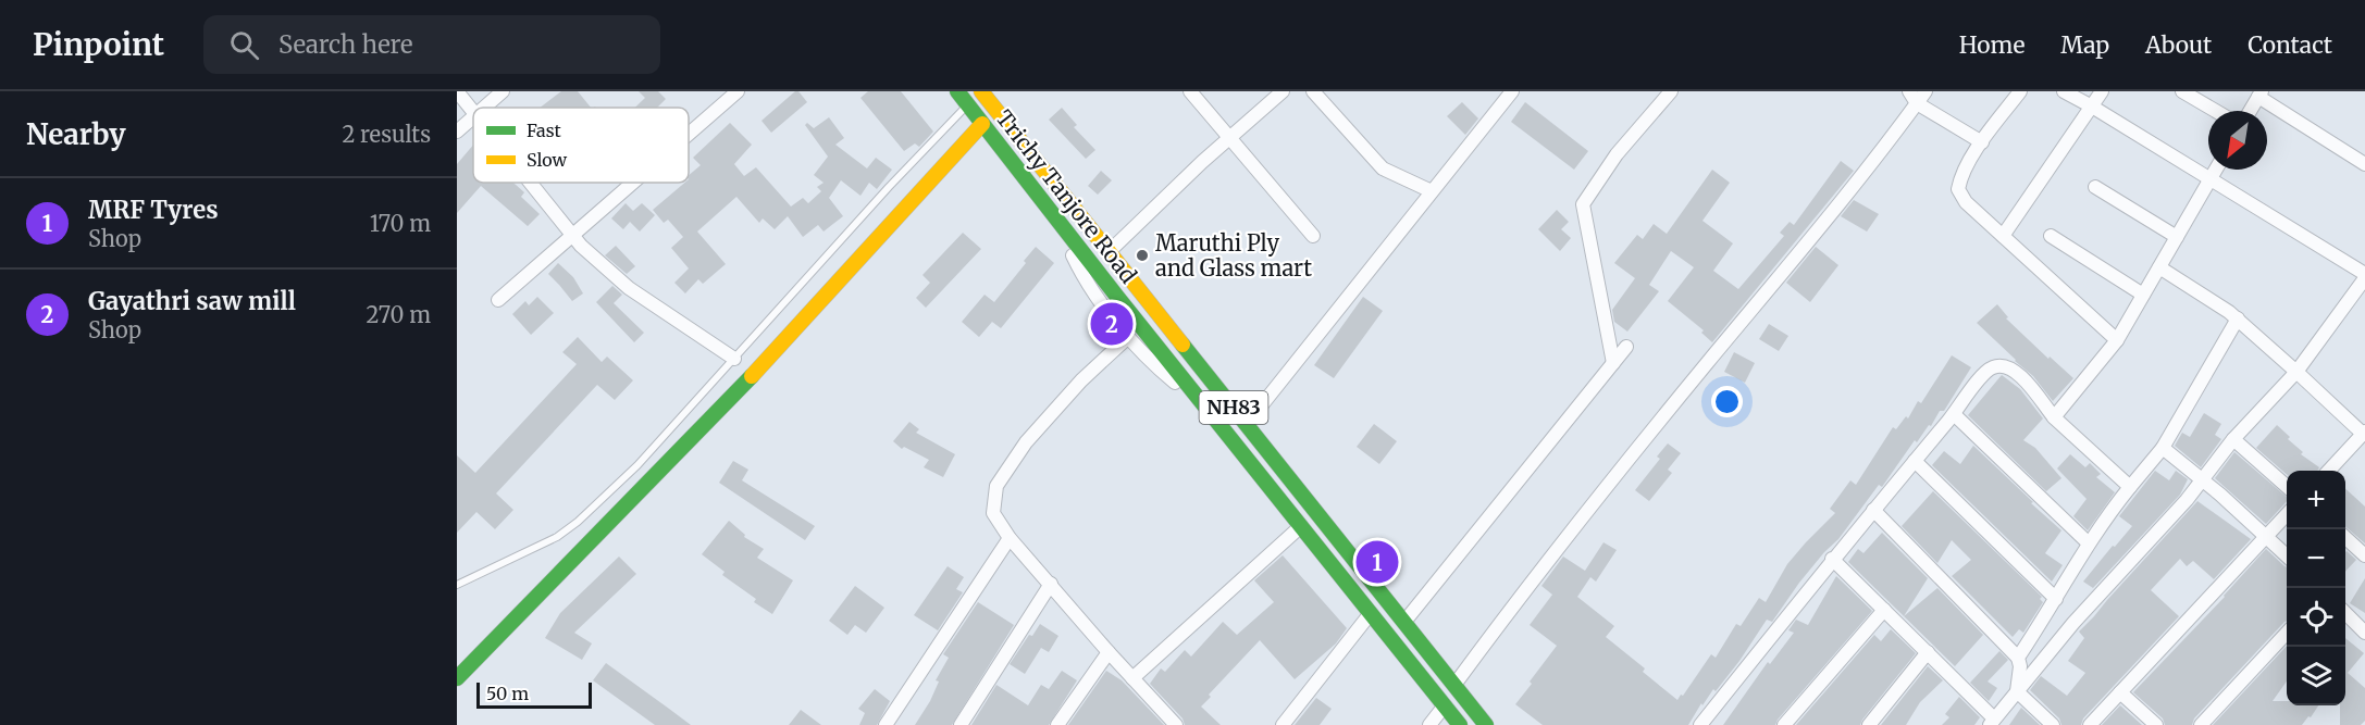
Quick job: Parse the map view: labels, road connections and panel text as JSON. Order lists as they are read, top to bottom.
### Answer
{
  "streets": {
    "main road": ["Trichy Tanjore Road", "NH83"]
  },
  "places": ["Maruthi Ply and Glass mart"],
  "legend": ["Fast", "Slow"],
  "scale_bar": "50 m",
  "north": "bottom left",
  "page": {
    "header": "Pinpoint",
    "search": "Search here",
    "nav": [
      "Home",
      "Map",
      "About",
      "Contact"
    ],
    "heading": ["Nearby", "2 results"],
    "list": [
      {
        "mark": "1",
        "name": "MRF Tyres",
        "note": "Shop",
        "value": "170 m"
      },
      {
        "mark": "2",
        "name": "Gayathri saw mill",
        "note": "Shop",
        "value": "270 m"
      }
    ],
    "pins": ["2", "1"],
    "map_buttons": ["+", "−"],
    "scale": "50 m"
  }
}
